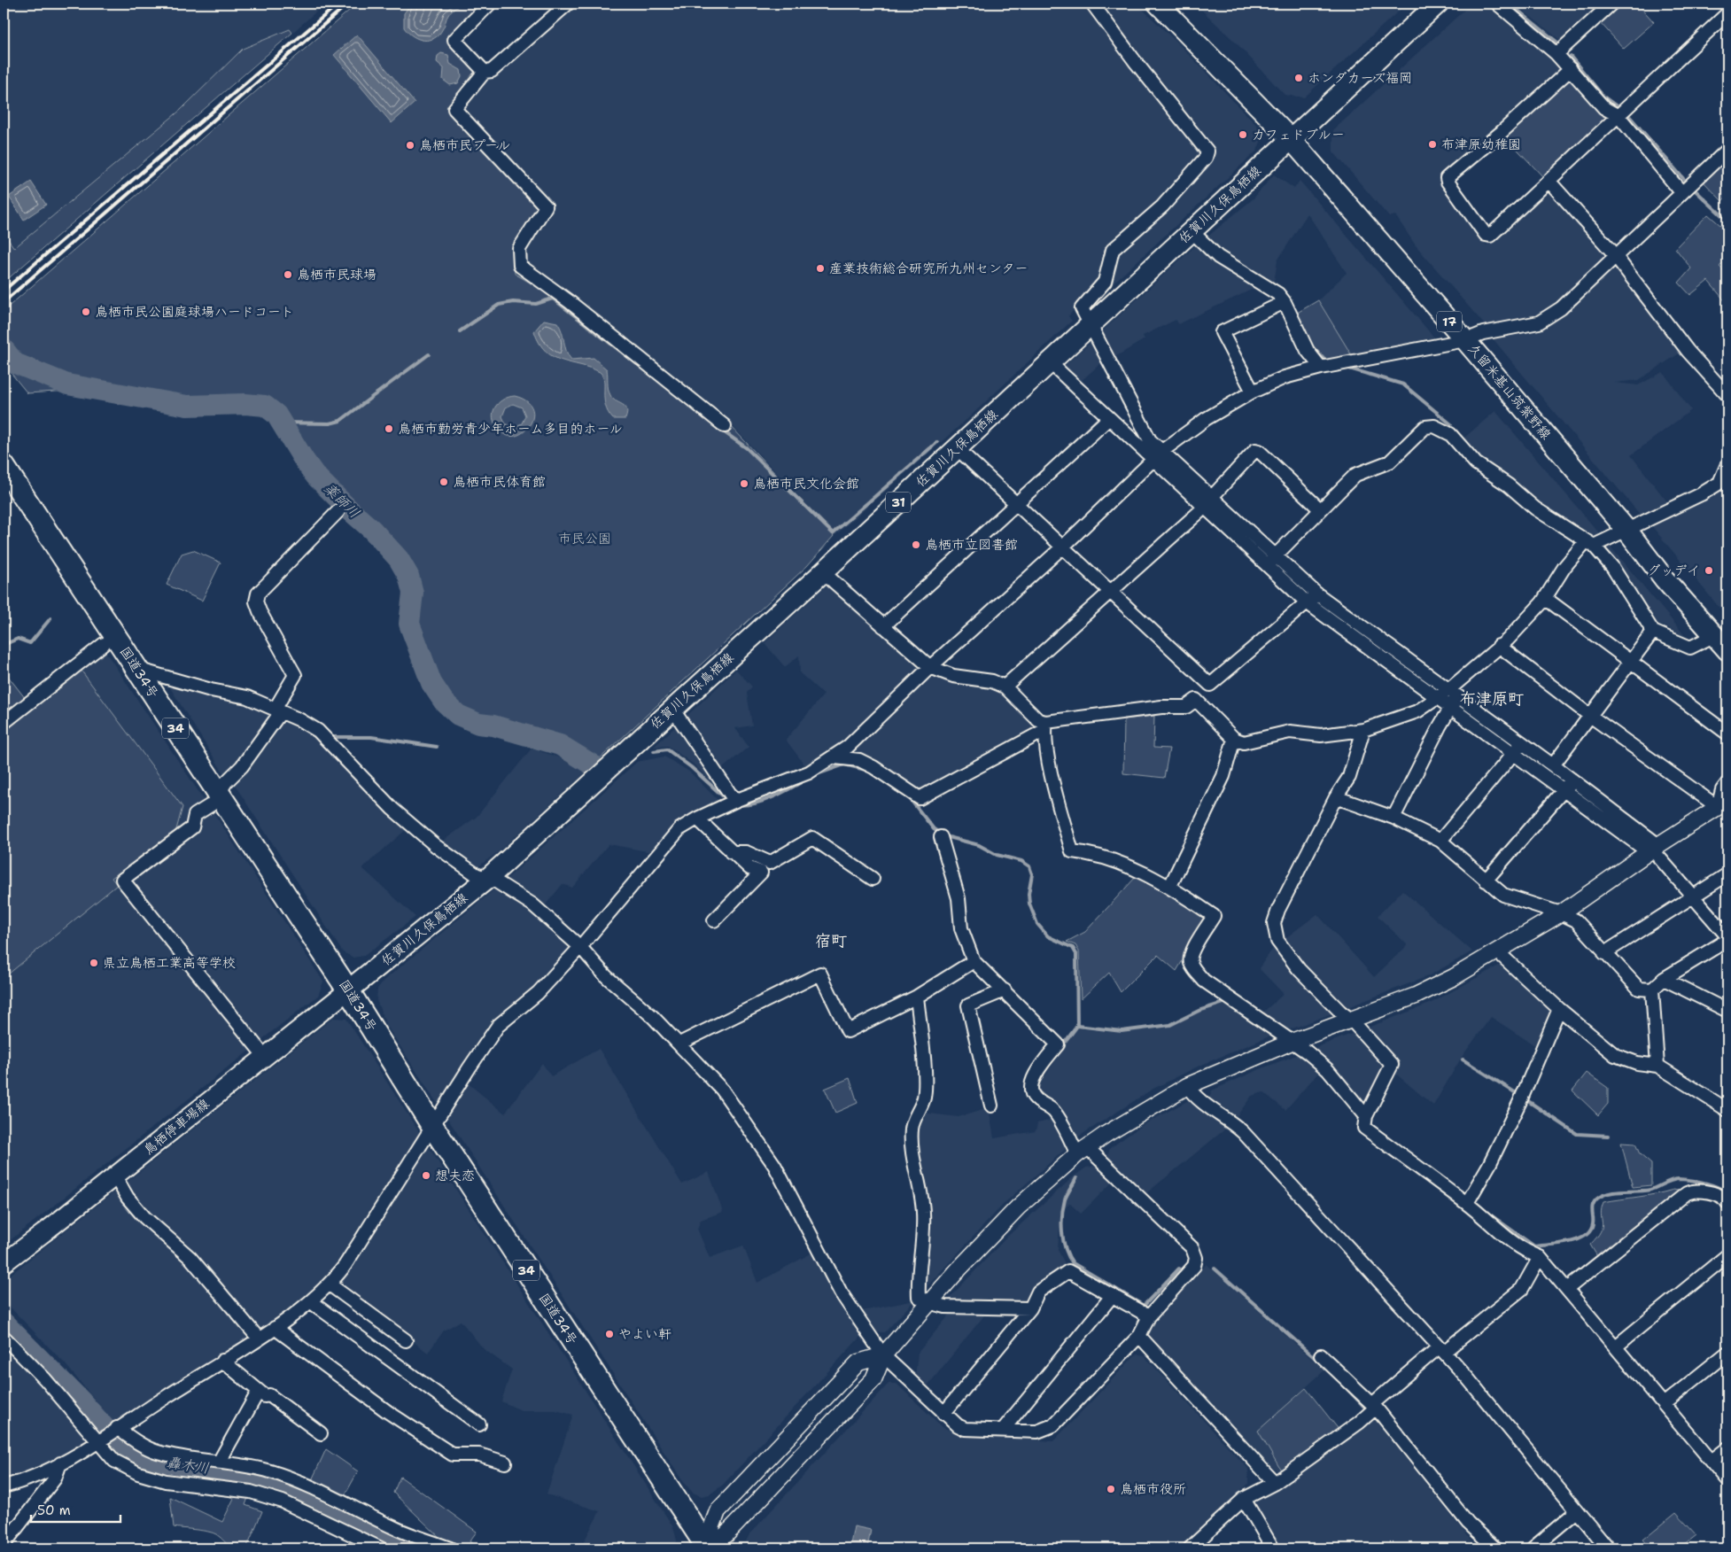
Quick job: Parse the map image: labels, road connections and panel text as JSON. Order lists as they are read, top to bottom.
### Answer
{
  "streets": {
    "highway": ["国道34号", "34"],
    "main road": [
      "佐賀川久保鳥栖線",
      "17",
      "久留米基山筑紫野線",
      "31",
      "鳥栖停車場線"
    ]
  },
  "crossings": [
    ["佐賀川久保鳥栖線", "久留米基山筑紫野線"],
    ["佐賀川久保鳥栖線", "国道34号"],
    ["佐賀川久保鳥栖線", "鳥栖停車場線"],
    ["国道34号", "鳥栖停車場線"]
  ],
  "districts": ["布津原町", "宿町"],
  "water": ["薬師川", "轟木川"],
  "parks": ["市民公園"],
  "places": [
    "ホンダカーズ福岡",
    "カフェドブルー",
    "布津原幼稚園",
    "鳥栖市民プール",
    "産業技術総合研究所九州センター",
    "鳥栖市民球場",
    "鳥栖市民公園庭球場ハードコート",
    "鳥栖市勤労青少年ホーム多目的ホール",
    "鳥栖市民体育館",
    "鳥栖市民文化会館",
    "鳥栖市立図書館",
    "グッデイ",
    "県立鳥栖工業高等学校",
    "想夫恋",
    "やよい軒",
    "鳥栖市役所"
  ],
  "scale_bar": "50 m"
}
